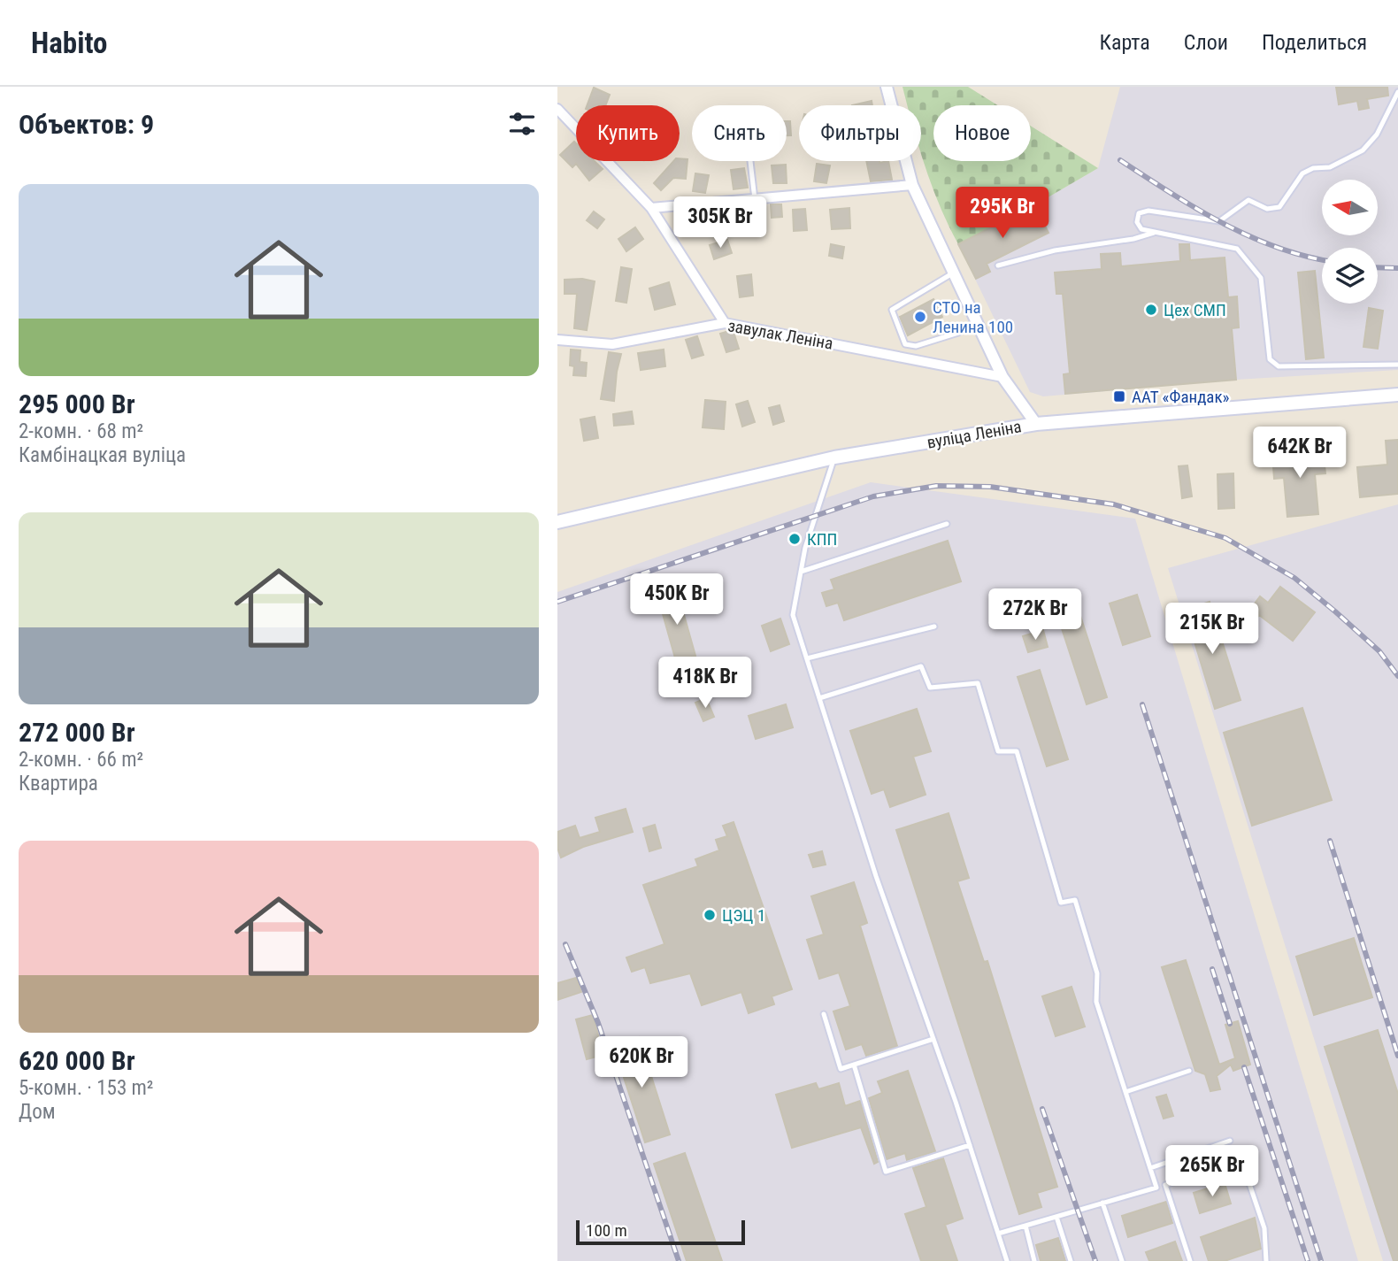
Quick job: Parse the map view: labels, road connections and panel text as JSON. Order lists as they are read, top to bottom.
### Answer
{
  "streets": {
    "main road": ["вуліца Леніна"],
    "street": ["завулак Леніна"]
  },
  "places": {
    "other": [
      "Цех СМП",
      "СТО на Ленина 100",
      "КПП",
      "ЦЭЦ 1"
    ],
    "transit": ["ААТ «Фандак»"]
  },
  "scale_bar": "100 m",
  "north": "left",
  "page": {
    "header": "Habito",
    "nav": ["Карта", "Слои", "Поделиться"],
    "heading": "Объектов: 9",
    "chip": [
      "Купить",
      "Снять",
      "Фильтры",
      "Новое"
    ],
    "list": [
      {
        "name": "295 000 Br",
        "note": "2-комн. · 68 m² · Камбінацкая вуліца"
      },
      {
        "name": "272 000 Br",
        "note": "2-комн. · 66 m² · Квартира"
      },
      {
        "name": "620 000 Br",
        "note": "5-комн. · 153 m² · Дом"
      }
    ],
    "price": [
      "295K Br",
      "305K Br",
      "642K Br",
      "450K Br",
      "272K Br",
      "215K Br",
      "418K Br",
      "620K Br",
      "265K Br"
    ],
    "scale": "100 m"
  }
}
